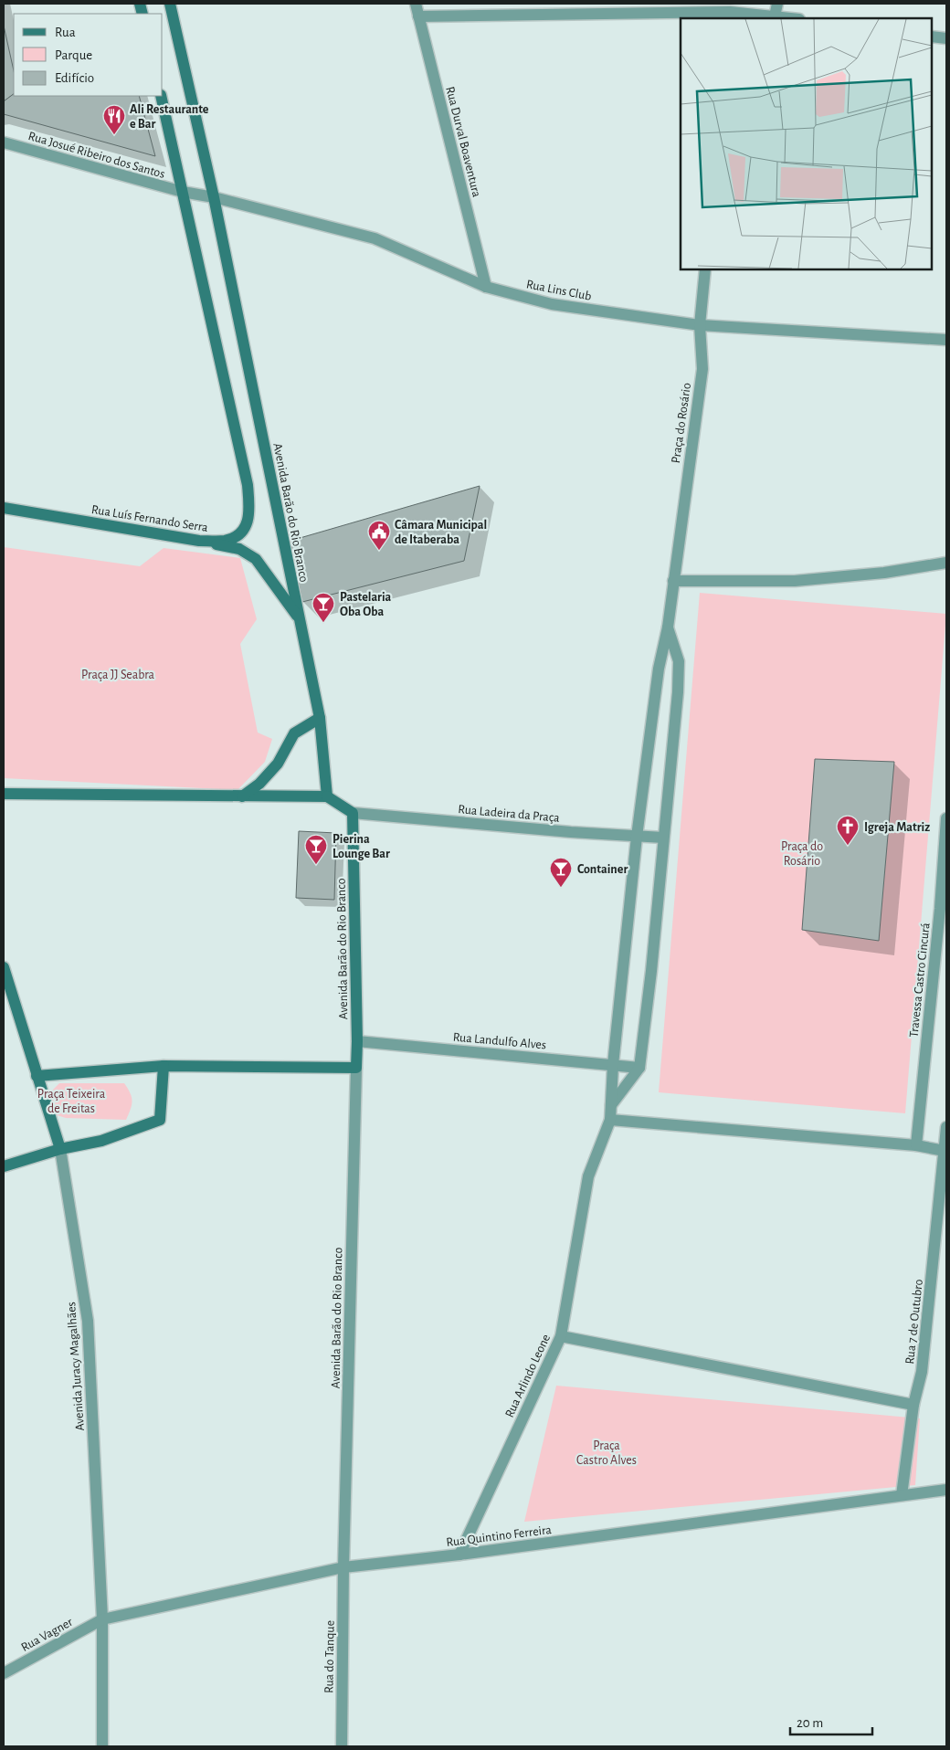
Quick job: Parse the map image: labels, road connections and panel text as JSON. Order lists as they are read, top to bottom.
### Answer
{
  "streets": {
    "street": [
      "Rua Durval Boaventura",
      "Rua Josué Ribeiro dos Santos",
      "Rua Lins Club",
      "Praça do Rosário",
      "Avenida Barão do Rio Branco",
      "Rua Luís Fernando Serra",
      "Rua Ladeira da Praça",
      "Travessa Castro Cincurá",
      "Rua Landulfo Alves",
      "Rua 7 de Outubro",
      "Avenida Juracy Magalhães",
      "Rua Arlindo Leone",
      "Rua Quintino Ferreira",
      "Rua Vagner",
      "Rua do Tanque"
    ]
  },
  "crossings": [
    ["Rua Durval Boaventura", "Rua Lins Club"],
    ["Rua Josué Ribeiro dos Santos", "Rua Lins Club"],
    ["Rua Josué Ribeiro dos Santos", "Rua Luís Fernando Serra"],
    ["Rua Lins Club", "Praça do Rosário"],
    ["Rua Lins Club", "Avenida Barão do Rio Branco"],
    ["Rua Lins Club", "Rua Luís Fernando Serra"],
    ["Praça do Rosário", "Rua Ladeira da Praça"],
    ["Praça do Rosário", "Rua Landulfo Alves"],
    ["Praça do Rosário", "Rua Arlindo Leone"],
    ["Avenida Barão do Rio Branco", "Rua Ladeira da Praça"],
    ["Avenida Barão do Rio Branco", "Rua Landulfo Alves"],
    ["Avenida Barão do Rio Branco", "Rua Quintino Ferreira"],
    ["Avenida Barão do Rio Branco", "Rua do Tanque"],
    ["Rua 7 de Outubro", "Rua Quintino Ferreira"],
    ["Avenida Juracy Magalhães", "Rua Quintino Ferreira"],
    ["Avenida Juracy Magalhães", "Rua Vagner"],
    ["Rua Arlindo Leone", "Rua Quintino Ferreira"],
    ["Rua Quintino Ferreira", "Rua Vagner"],
    ["Rua Quintino Ferreira", "Rua do Tanque"]
  ],
  "parks": [
    "Praça JJ Seabra",
    "Praça do Rosário",
    "Praça Teixeira de Freitas",
    "Praça Castro Alves"
  ],
  "places": {
    "restaurant": ["Ali Restaurante e Bar"],
    "public building": ["Câmara Municipal de Itaberaba"],
    "bar": ["Pastelaria Oba Oba", "Pierina Lounge Bar", "Container"],
    "church": ["Igreja Matriz"]
  },
  "legend": ["Rua", "Parque", "Edifício"],
  "scale_bar": "20 m"
}
